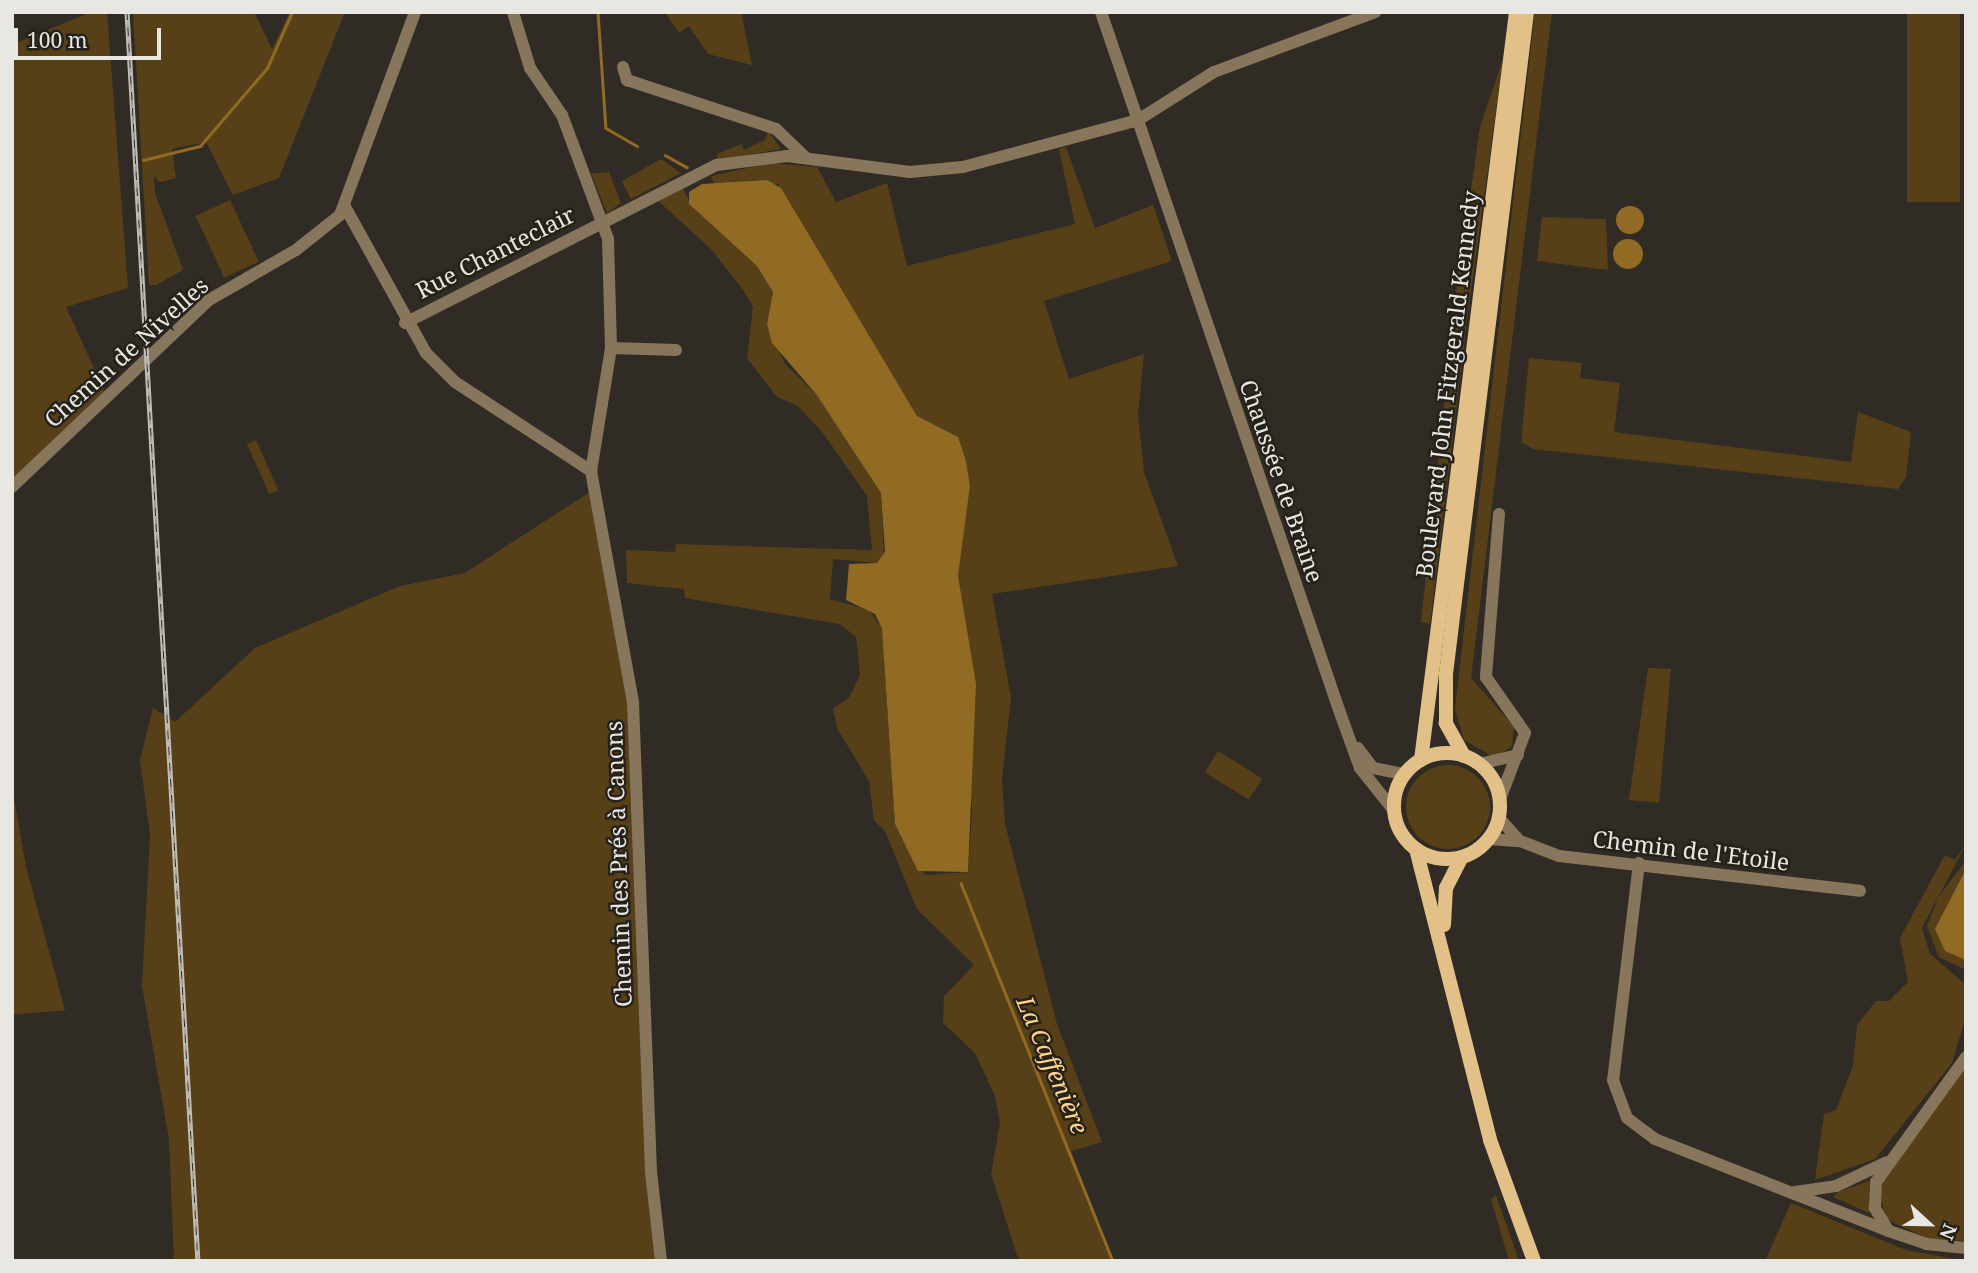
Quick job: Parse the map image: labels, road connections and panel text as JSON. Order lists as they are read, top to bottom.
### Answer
{
  "streets": {
    "main road": ["Boulevard John Fitzgerald Kennedy"],
    "street": [
      "Rue Chanteclair",
      "Chemin de Nivelles",
      "Chaussée de Braine",
      "Chemin de l'Etoile",
      "Chemin des Prés à Canons"
    ]
  },
  "crossings": [
    ["Rue Chanteclair", "Chaussée de Braine"],
    ["Rue Chanteclair", "Chemin des Prés à Canons"],
    ["Boulevard John Fitzgerald Kennedy", "Chaussée de Braine"],
    ["Boulevard John Fitzgerald Kennedy", "Chemin de l'Etoile"],
    ["Chaussée de Braine", "Chemin de l'Etoile"]
  ],
  "water": ["La Caffenière"],
  "scale_bar": "100 m",
  "north": "right"
}
